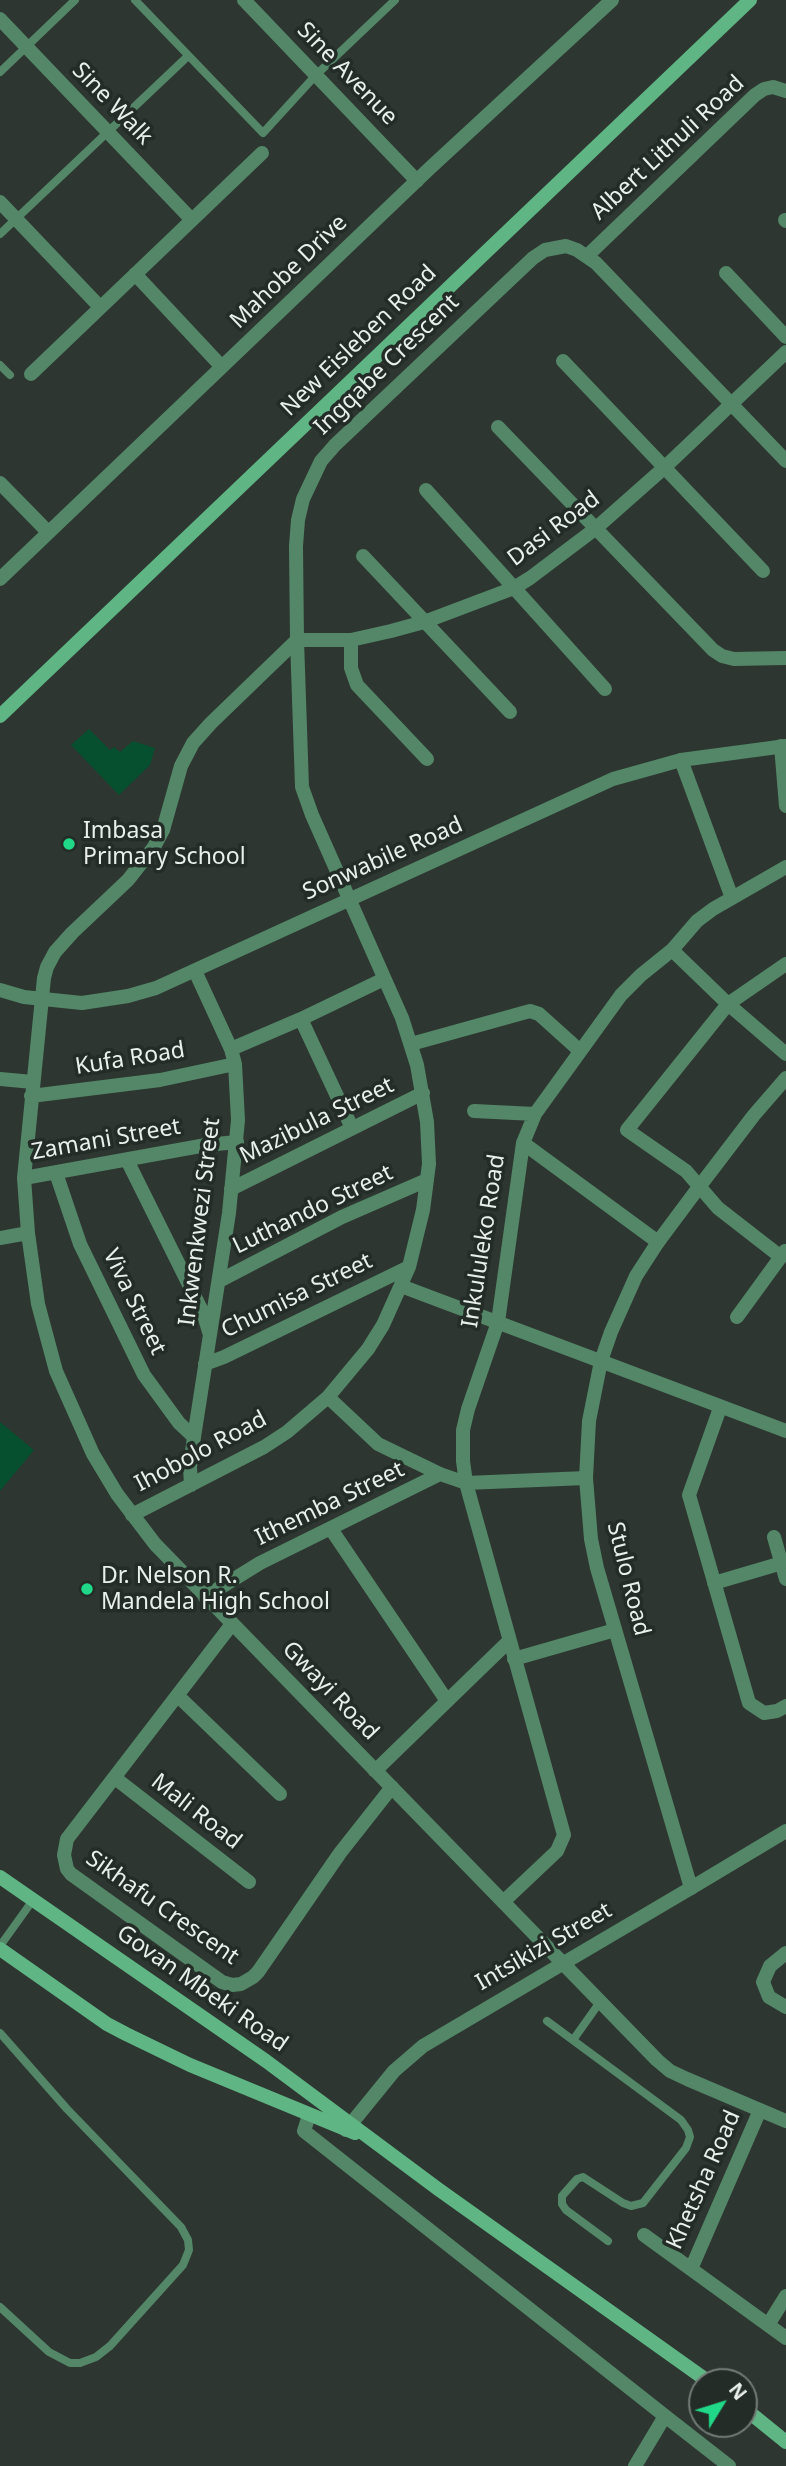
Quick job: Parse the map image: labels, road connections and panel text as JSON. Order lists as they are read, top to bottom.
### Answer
{
  "streets": {
    "main road": ["New Eisleben Road", "Govan Mbeki Road"],
    "street": [
      "Sine Avenue",
      "Sine Walk",
      "Albert Lithuli Road",
      "Mahobe Drive",
      "Ingqabe Crescent",
      "Dasi Road",
      "Sonwabile Road",
      "Kufa Road",
      "Mazibula Street",
      "Zamani Street",
      "Luthando Street",
      "Inkwenkwezi Street",
      "Inkululeko Road",
      "Chumisa Street",
      "Viva Street",
      "Ihobolo Road",
      "Ithemba Street",
      "Stulo Road",
      "Gwayi Road",
      "Mali Road",
      "Sikhafu Crescent",
      "Intsikizi Street",
      "Khetsha Road"
    ]
  },
  "crossings": [
    ["Sine Avenue", "Mahobe Drive"],
    ["Albert Lithuli Road", "Ingqabe Crescent"],
    ["Ingqabe Crescent", "Dasi Road"],
    ["Ingqabe Crescent", "Sonwabile Road"],
    ["Ingqabe Crescent", "Ihobolo Road"],
    ["Ingqabe Crescent", "Gwayi Road"],
    ["Dasi Road", "Gwayi Road"],
    ["Sonwabile Road", "Inkwenkwezi Street"],
    ["Sonwabile Road", "Ihobolo Road"],
    ["Sonwabile Road", "Gwayi Road"],
    ["Kufa Road", "Inkwenkwezi Street"],
    ["Kufa Road", "Gwayi Road"],
    ["Mazibula Street", "Inkwenkwezi Street"],
    ["Mazibula Street", "Ihobolo Road"],
    ["Zamani Street", "Inkwenkwezi Street"],
    ["Zamani Street", "Viva Street"],
    ["Zamani Street", "Gwayi Road"],
    ["Luthando Street", "Inkwenkwezi Street"],
    ["Luthando Street", "Ihobolo Road"],
    ["Inkwenkwezi Street", "Chumisa Street"],
    ["Inkwenkwezi Street", "Viva Street"],
    ["Inkwenkwezi Street", "Ihobolo Road"],
    ["Inkululeko Road", "Ithemba Street"],
    ["Inkululeko Road", "Gwayi Road"],
    ["Chumisa Street", "Ihobolo Road"],
    ["Ihobolo Road", "Ithemba Street"],
    ["Ihobolo Road", "Gwayi Road"],
    ["Ithemba Street", "Stulo Road"],
    ["Ithemba Street", "Gwayi Road"],
    ["Stulo Road", "Intsikizi Street"],
    ["Gwayi Road", "Sikhafu Crescent"],
    ["Gwayi Road", "Intsikizi Street"],
    ["Gwayi Road", "Khetsha Road"],
    ["Mali Road", "Sikhafu Crescent"],
    ["Intsikizi Street", "Govan Mbeki Road"]
  ],
  "places": ["Imbasa Primary School", "Dr. Nelson R. Mandela High School"],
  "north": "top right"
}
